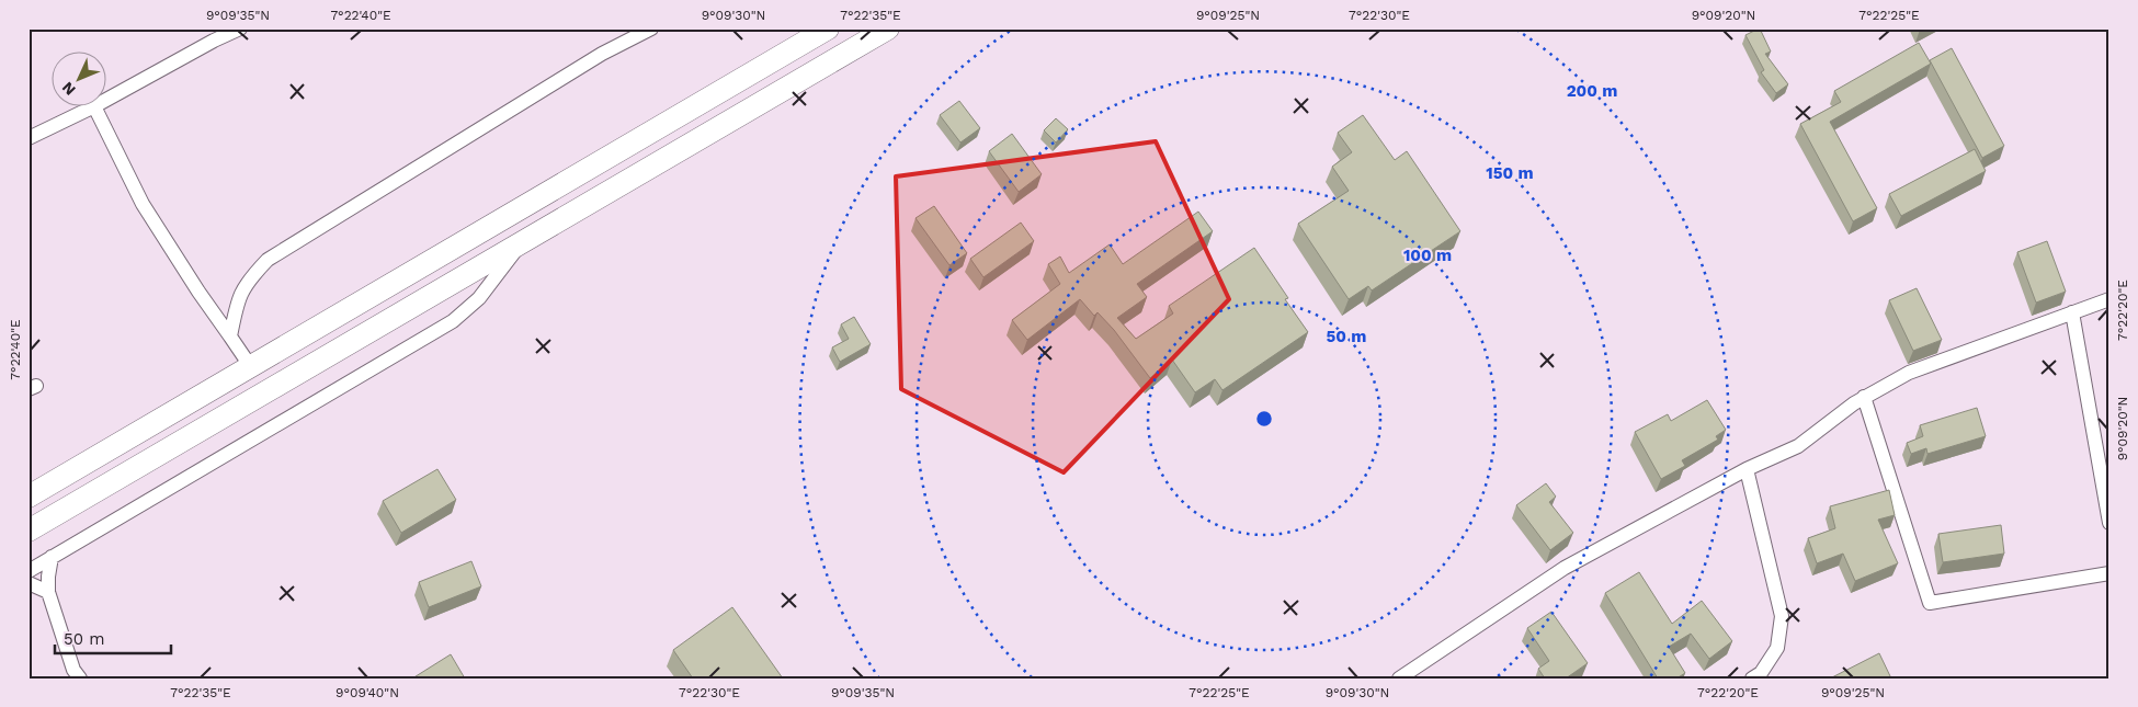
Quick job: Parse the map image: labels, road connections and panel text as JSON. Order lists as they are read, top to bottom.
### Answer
{
  "scale_bar": "50 m",
  "north": "bottom left",
  "coordinates": [
    "9°09'35\"N",
    "7°22'40\"E",
    "9°09'30\"N",
    "7°22'35\"E",
    "9°09'25\"N",
    "7°22'30\"E",
    "9°09'20\"N",
    "7°22'25\"E",
    "7°22'20\"E",
    "9°09'40\"N"
  ],
  "rings": [
    "200 m",
    "150 m",
    "100 m",
    "50 m"
  ]
}
